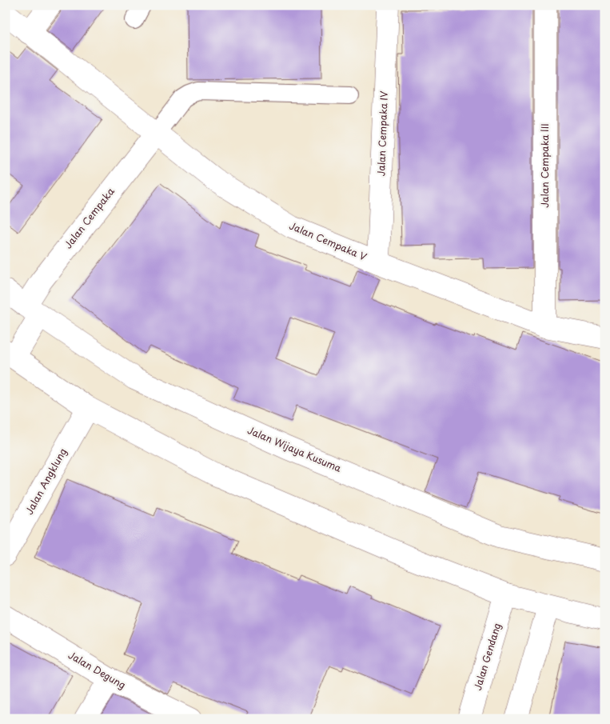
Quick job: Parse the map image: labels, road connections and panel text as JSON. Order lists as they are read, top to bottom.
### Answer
{
  "streets": {
    "street": [
      "Jalan Cempaka IV",
      "Jalan Cempaka III",
      "Jalan Cempaka",
      "Jalan Cempaka V",
      "Jalan Wijaya Kusuma",
      "Jalan Angklung",
      "Jalan Gendang",
      "Jalan Degung"
    ]
  },
  "crossings": [
    ["Jalan Cempaka IV", "Jalan Cempaka V"],
    ["Jalan Cempaka III", "Jalan Cempaka V"],
    ["Jalan Cempaka", "Jalan Cempaka V"],
    ["Jalan Cempaka", "Jalan Wijaya Kusuma"]
  ]
}
